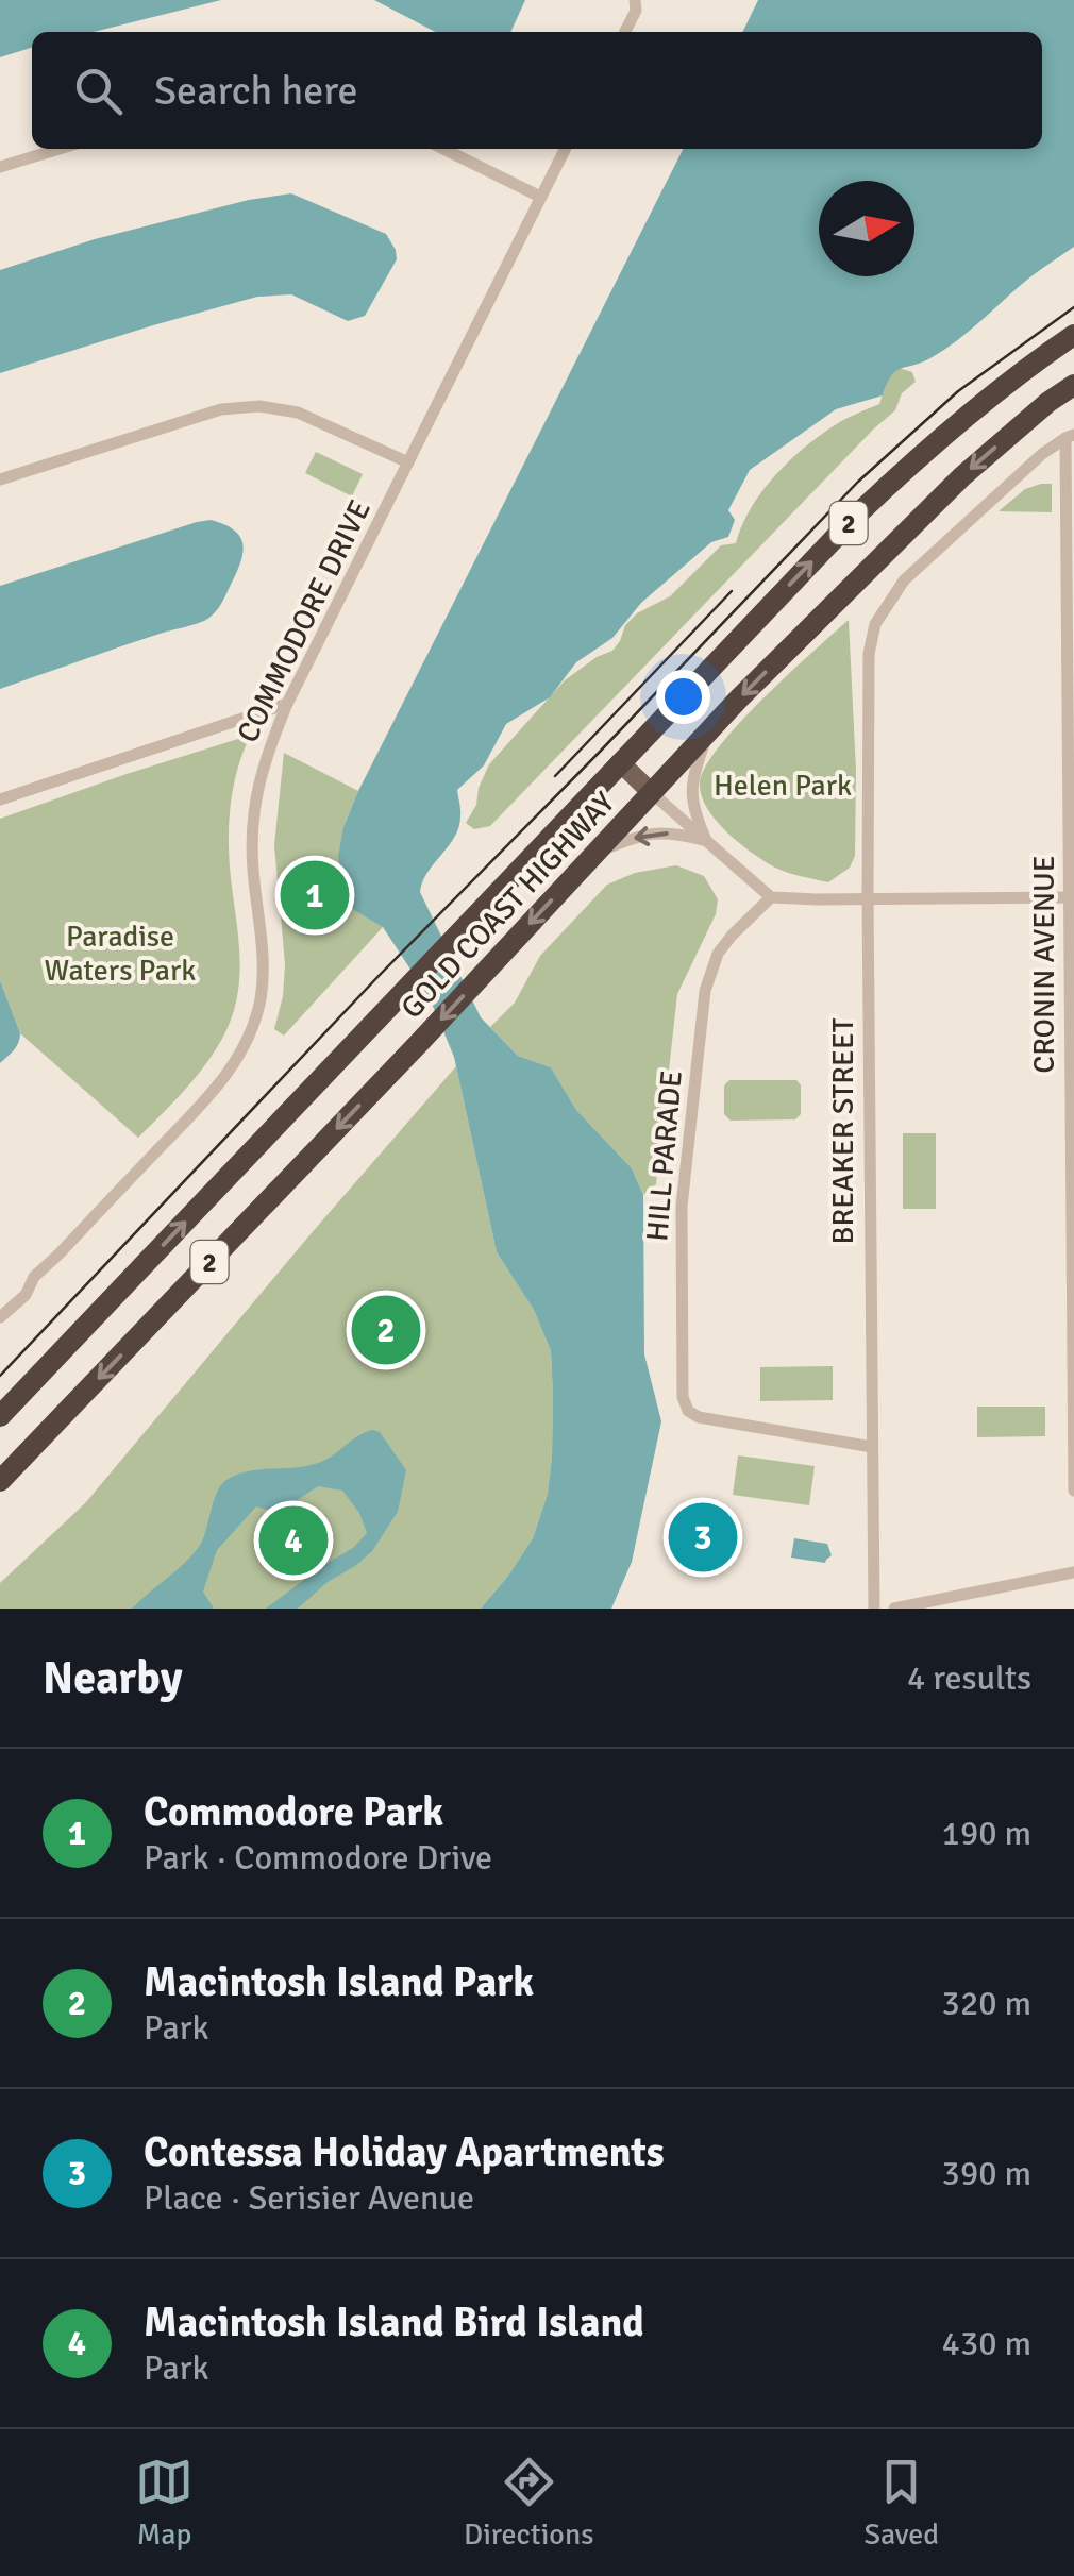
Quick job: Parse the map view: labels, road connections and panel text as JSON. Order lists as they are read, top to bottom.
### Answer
{
  "streets": {
    "highway": ["2", "GOLD COAST HIGHWAY"],
    "street": [
      "COMMODORE DRIVE",
      "CRONIN AVENUE",
      "BREAKER STREET",
      "HILL PARADE"
    ]
  },
  "crossings": [
    ["CRONIN AVENUE", "BREAKER STREET"],
    ["BREAKER STREET", "HILL PARADE"]
  ],
  "parks": ["Helen Park", "Paradise Waters Park"],
  "north": "right",
  "page": {
    "search": "Search here",
    "pins": [
      "1",
      "2",
      "3",
      "4"
    ],
    "heading": ["Nearby", "4 results"],
    "list": [
      {
        "mark": "1",
        "name": "Commodore Park",
        "note": "Park · Commodore Drive",
        "value": "190 m"
      },
      {
        "mark": "2",
        "name": "Macintosh Island Park",
        "note": "Park",
        "value": "320 m"
      },
      {
        "mark": "3",
        "name": "Contessa Holiday Apartments",
        "note": "Place · Serisier Avenue",
        "value": "390 m"
      },
      {
        "mark": "4",
        "name": "Macintosh Island Bird Island",
        "note": "Park",
        "value": "430 m"
      }
    ],
    "nav": ["Map", "Directions", "Saved"]
  }
}
